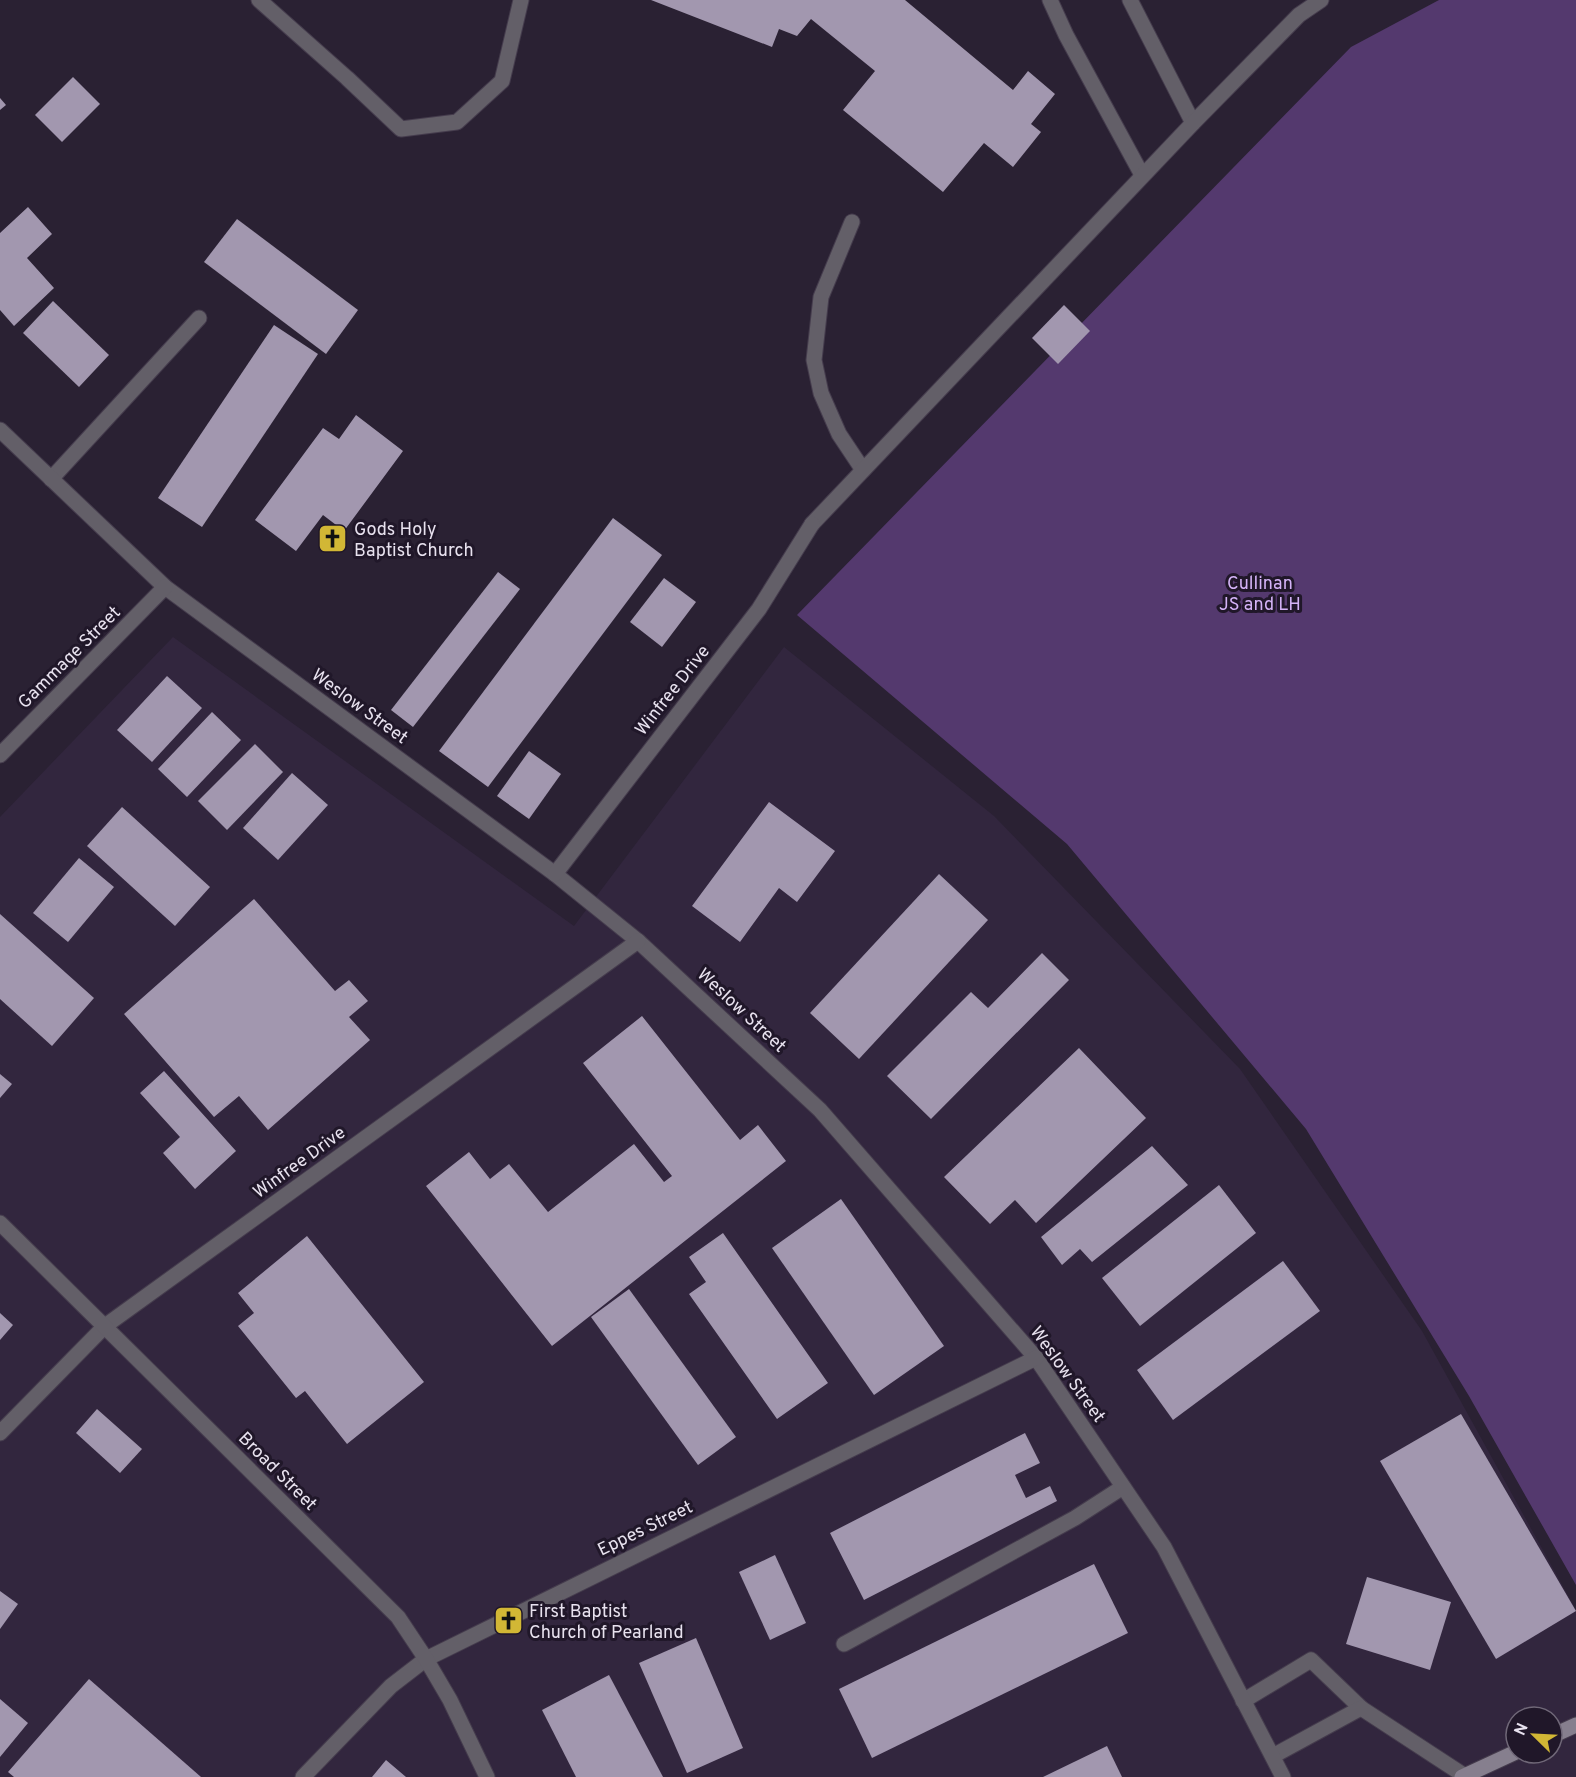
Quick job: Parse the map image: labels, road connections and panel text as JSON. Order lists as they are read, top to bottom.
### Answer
{
  "streets": {
    "street": [
      "Gammage Street",
      "Winfree Drive",
      "Weslow Street",
      "Broad Street",
      "Eppes Street"
    ]
  },
  "crossings": [
    ["Gammage Street", "Weslow Street"],
    ["Winfree Drive", "Weslow Street"],
    ["Winfree Drive", "Broad Street"],
    ["Weslow Street", "Eppes Street"],
    ["Broad Street", "Eppes Street"]
  ],
  "parks": ["Cullinan JS and LH"],
  "places": {
    "church": ["Gods Holy Baptist Church", "First Baptist Church of Pearland"]
  },
  "north": "top left"
}
